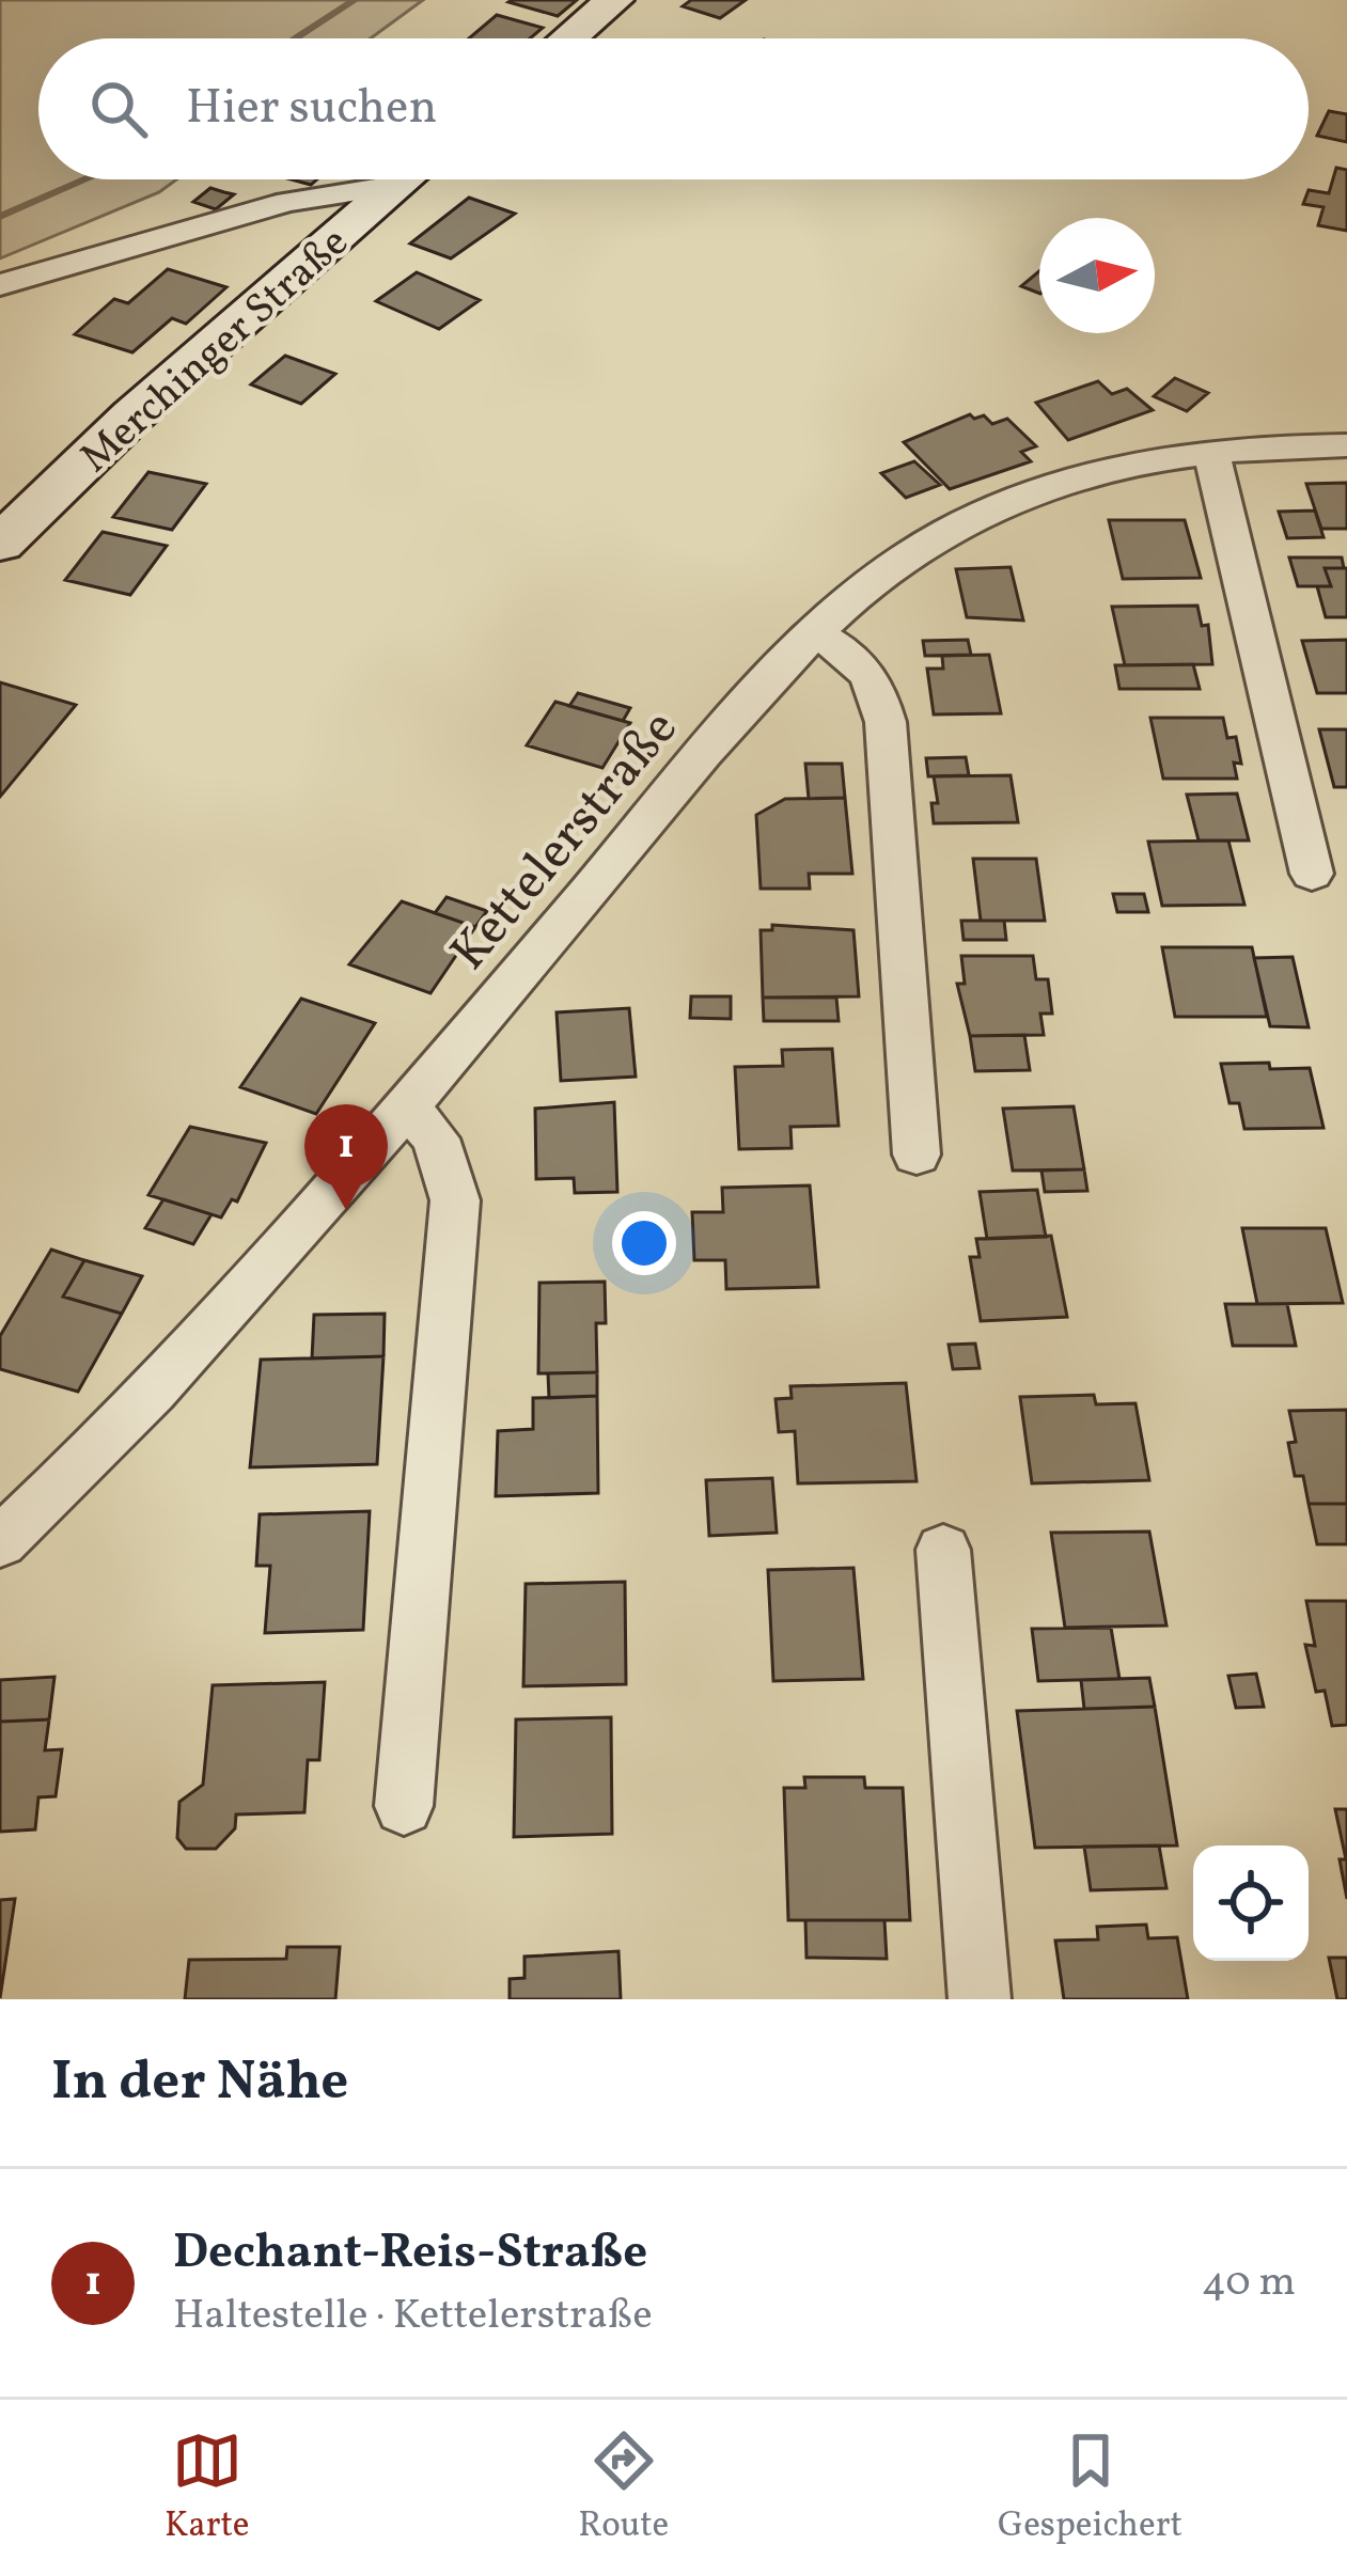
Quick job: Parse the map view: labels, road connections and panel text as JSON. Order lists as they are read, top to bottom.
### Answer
{
  "streets": {
    "street": ["Merchinger Straße", "Kettelerstraße"]
  },
  "north": "right",
  "page": {
    "search": "Hier suchen",
    "pins": "1",
    "heading": "In der Nähe",
    "list": [
      {
        "mark": "1",
        "name": "Dechant-Reis-Straße",
        "note": "Haltestelle · Kettelerstraße",
        "value": "40 m"
      }
    ],
    "nav": ["Karte", "Route", "Gespeichert"]
  }
}
